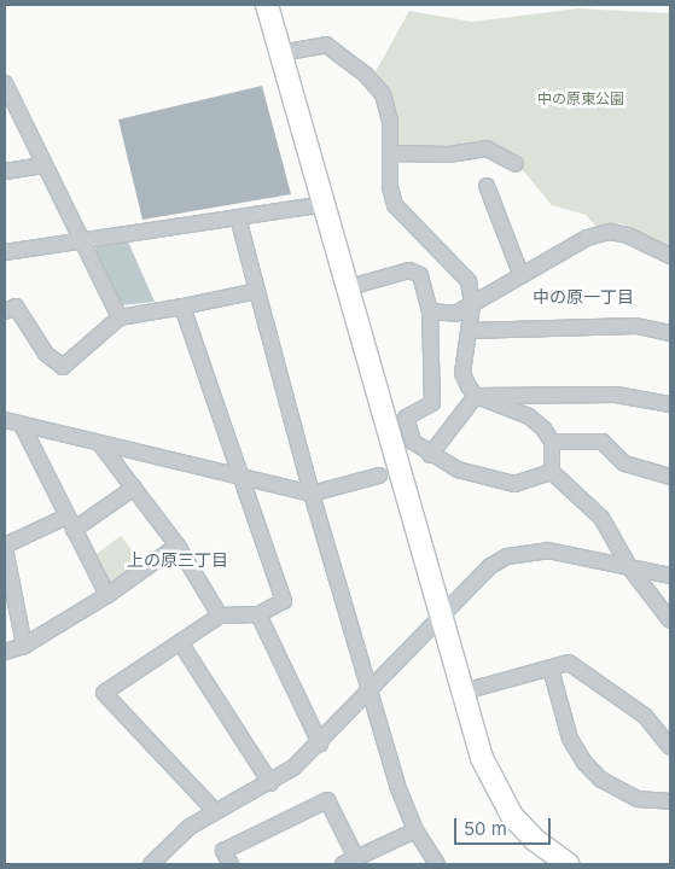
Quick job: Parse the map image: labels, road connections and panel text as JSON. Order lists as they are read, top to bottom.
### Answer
{
  "districts": ["中の原一丁目", "上の原三丁目"],
  "parks": ["中の原東公園"],
  "scale_bar": "50 m"
}
